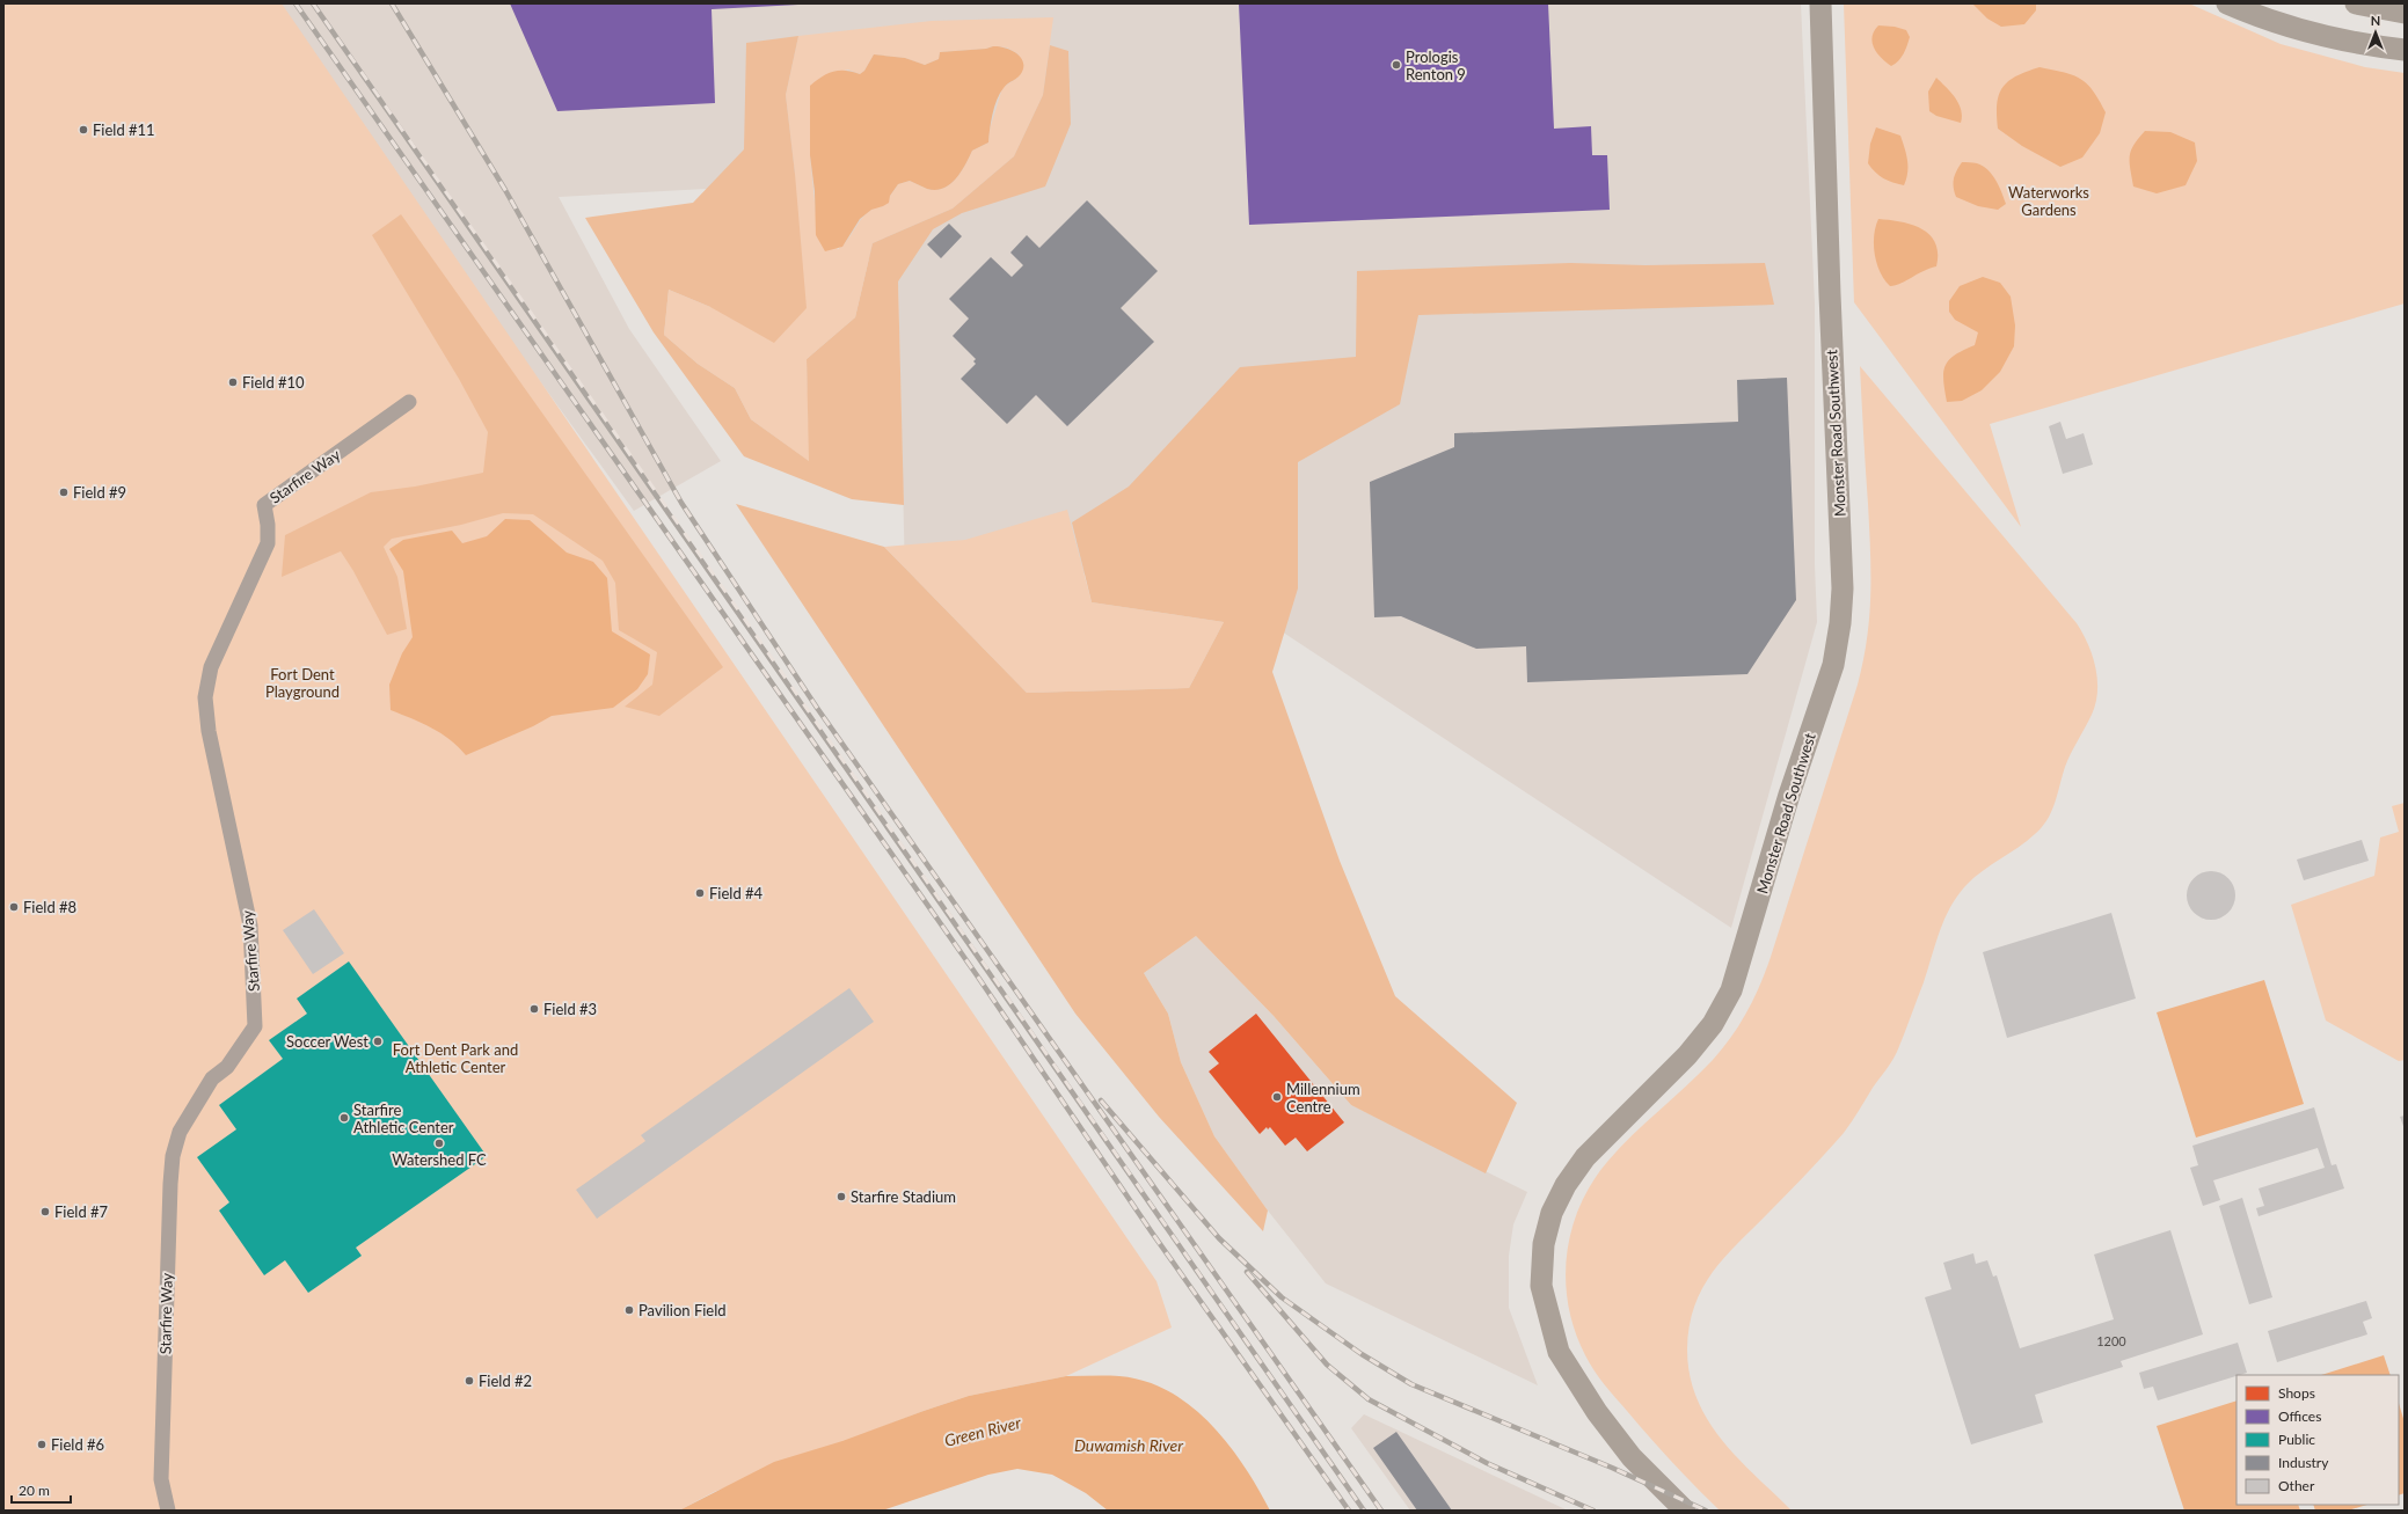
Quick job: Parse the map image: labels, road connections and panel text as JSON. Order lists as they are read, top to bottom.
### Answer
{
  "streets": {
    "street": ["Monster Road Southwest", "Starfire Way"]
  },
  "water": ["Green River", "Duwamish River"],
  "parks": ["Waterworks Gardens", "Fort Dent Playground", "Fort Dent Park and Athletic Center"],
  "places": [
    "Prologis Renton 9",
    "Field #11",
    "Field #10",
    "Field #9",
    "Field #4",
    "Field #8",
    "Field #3",
    "Soccer West",
    "Millennium Centre",
    "Starfire Athletic Center",
    "Watershed FC",
    "Starfire Stadium",
    "Field #7",
    "Pavilion Field",
    "Field #2",
    "Field #6"
  ],
  "house_numbers": ["1200"],
  "legend": [
    "Shops",
    "Offices",
    "Public",
    "Industry",
    "Other"
  ],
  "scale_bar": "20 m",
  "north": "top"
}
